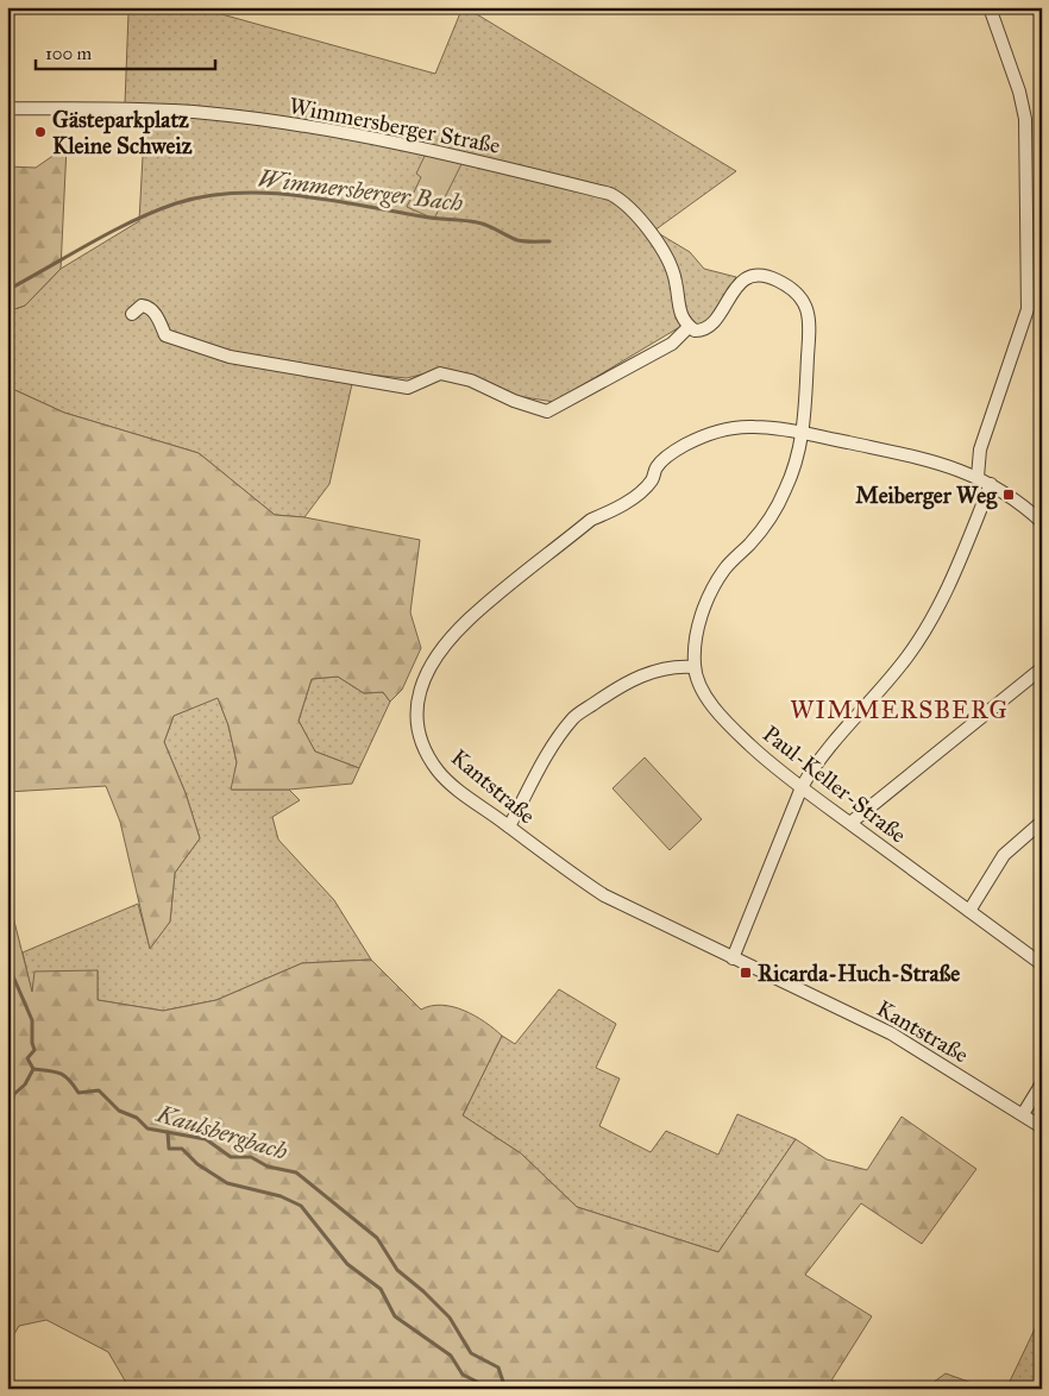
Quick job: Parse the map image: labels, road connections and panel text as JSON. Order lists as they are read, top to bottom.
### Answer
{
  "streets": {
    "street": ["Wimmersberger Straße", "Paul-Keller-Straße", "Kantstraße"]
  },
  "crossings": [
    ["Paul-Keller-Straße", "Kantstraße"]
  ],
  "districts": ["WIMMERSBERG"],
  "water": ["Wimmersberger Bach", "Kaulsbergbach"],
  "places": {
    "other": ["Gästeparkplatz Kleine Schweiz"],
    "transit": ["Meiberger Weg", "Ricarda-Huch-Straße"]
  },
  "scale_bar": "100 m"
}
